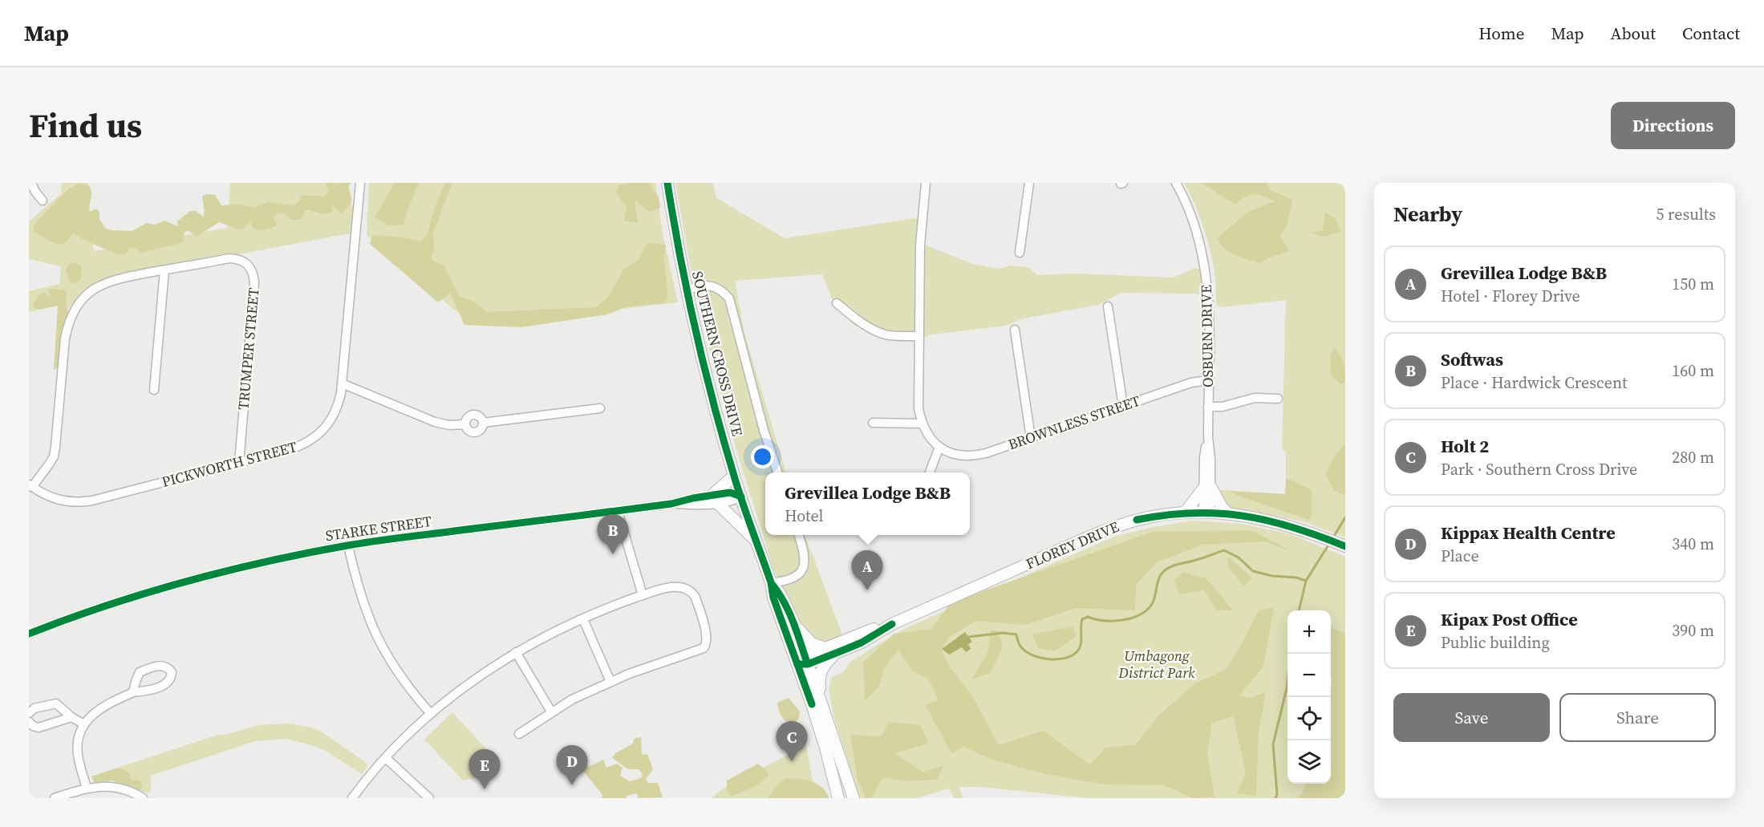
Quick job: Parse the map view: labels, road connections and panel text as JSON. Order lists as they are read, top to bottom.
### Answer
{
  "streets": {
    "main road": ["SOUTHERN CROSS DRIVE", "FLOREY DRIVE"],
    "street": [
      "OSBURN DRIVE",
      "TRUMPER STREET",
      "BROWNLESS STREET",
      "PICKWORTH STREET",
      "STARKE STREET"
    ]
  },
  "crossings": [
    ["OSBURN DRIVE", "BROWNLESS STREET"],
    ["OSBURN DRIVE", "FLOREY DRIVE"],
    ["TRUMPER STREET", "PICKWORTH STREET"],
    ["SOUTHERN CROSS DRIVE", "STARKE STREET"],
    ["SOUTHERN CROSS DRIVE", "FLOREY DRIVE"]
  ],
  "parks": ["Umbagong District Park"],
  "page": {
    "header": "Map",
    "nav": [
      "Home",
      "Map",
      "About",
      "Contact"
    ],
    "title": "Find us",
    "buttons": [
      "Directions",
      ["Save", "Share"]
    ],
    "heading": ["Nearby", "5 results"],
    "list": [
      {
        "mark": "A",
        "name": "Grevillea Lodge B&B",
        "note": "Hotel · Florey Drive",
        "value": "150 m"
      },
      {
        "mark": "B",
        "name": "Softwas",
        "note": "Place · Hardwick Crescent",
        "value": "160 m"
      },
      {
        "mark": "C",
        "name": "Holt 2",
        "note": "Park · Southern Cross Drive",
        "value": "280 m"
      },
      {
        "mark": "D",
        "name": "Kippax Health Centre",
        "note": "Place",
        "value": "340 m"
      },
      {
        "mark": "E",
        "name": "Kipax Post Office",
        "note": "Public building",
        "value": "390 m"
      }
    ],
    "popup": ["Grevillea Lodge B&B", "Hotel"],
    "pins": [
      "B",
      "A",
      "C",
      "D",
      "E"
    ],
    "map_buttons": ["+", "−"]
  }
}
